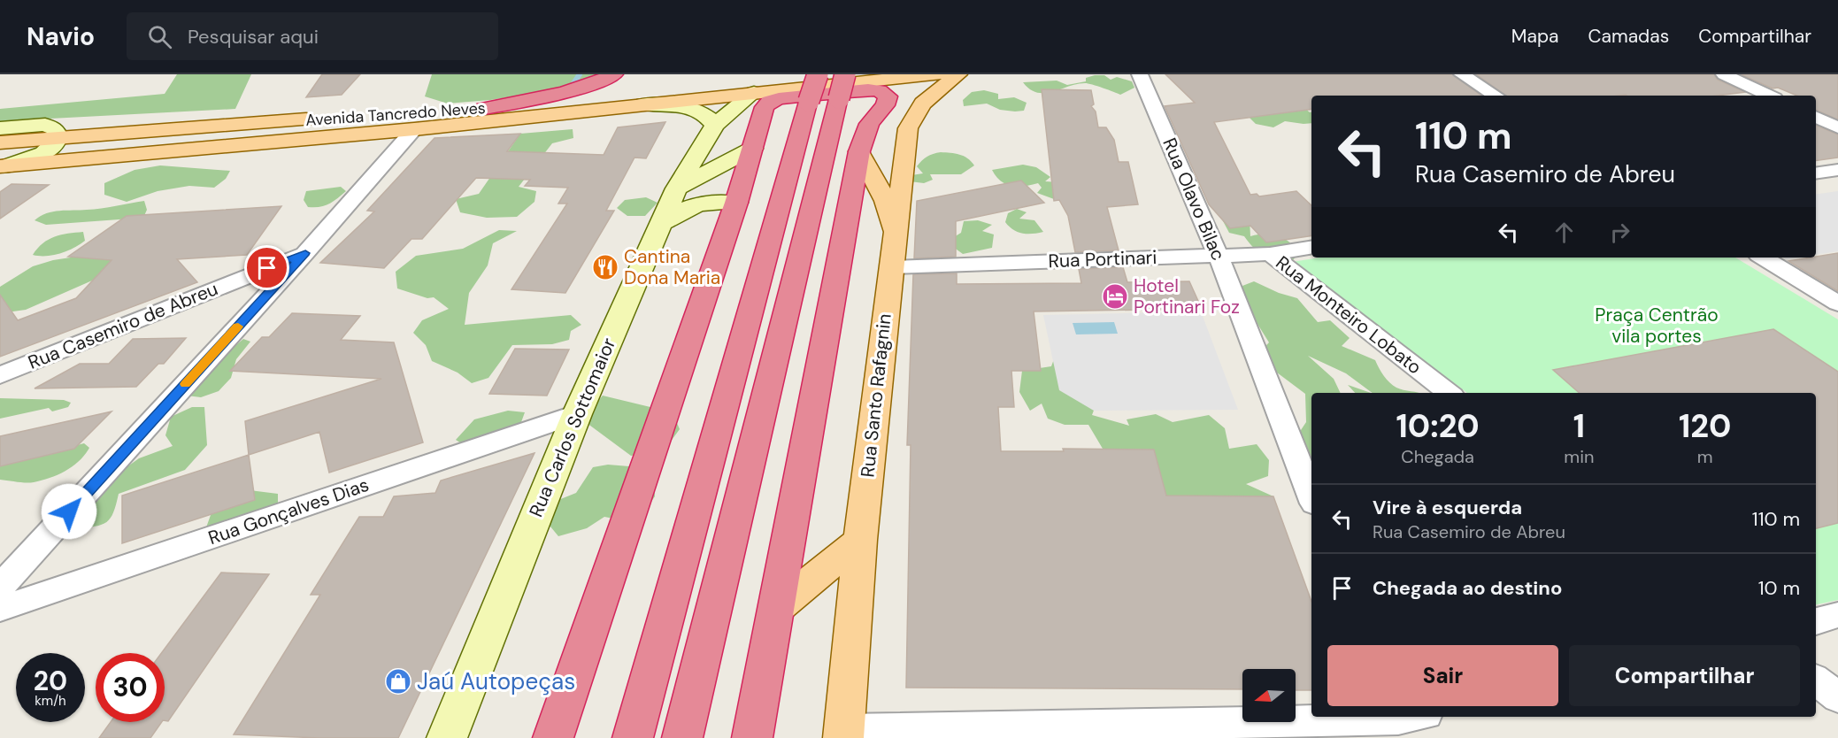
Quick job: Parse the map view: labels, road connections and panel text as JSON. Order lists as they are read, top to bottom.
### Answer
{
  "streets": {
    "main road": ["Avenida Tancredo Neves", "Rua Santo Rafagnin"],
    "street": [
      "Rua Olavo Bilac",
      "Rua Portinari",
      "Rua Monteiro Lobato",
      "Rua Casemiro de Abreu",
      "Rua Carlos Sottomaior",
      "Rua Gonçalves Dias"
    ]
  },
  "crossings": [
    ["Avenida Tancredo Neves", "Rua Carlos Sottomaior"],
    ["Rua Olavo Bilac", "Rua Portinari"],
    ["Rua Portinari", "Rua Monteiro Lobato"],
    ["Rua Portinari", "Rua Santo Rafagnin"],
    ["Rua Carlos Sottomaior", "Rua Gonçalves Dias"]
  ],
  "parks": ["Praça Centrão vila portes"],
  "places": {
    "restaurant": ["Cantina Dona Maria"],
    "hotel": ["Hotel Portinari Foz"],
    "shop": ["Jaú Autopeças"]
  },
  "north": "left",
  "page": {
    "header": "Navio",
    "search": "Pesquisar aqui",
    "nav": ["Mapa", "Camadas", "Compartilhar"],
    "turn": ["110 m", "Rua Casemiro de Abreu"],
    "eta": [
      "10:20",
      "Chegada",
      "1",
      "min",
      "120",
      "m"
    ],
    "list": [
      {
        "name": "Vire à esquerda",
        "note": "Rua Casemiro de Abreu",
        "value": "110 m"
      },
      {
        "name": "Chegada ao destino",
        "value": "10 m"
      }
    ],
    "buttons": ["Sair", "Compartilhar"],
    "speed": "20 km/h",
    "limit": "30"
  }
}
